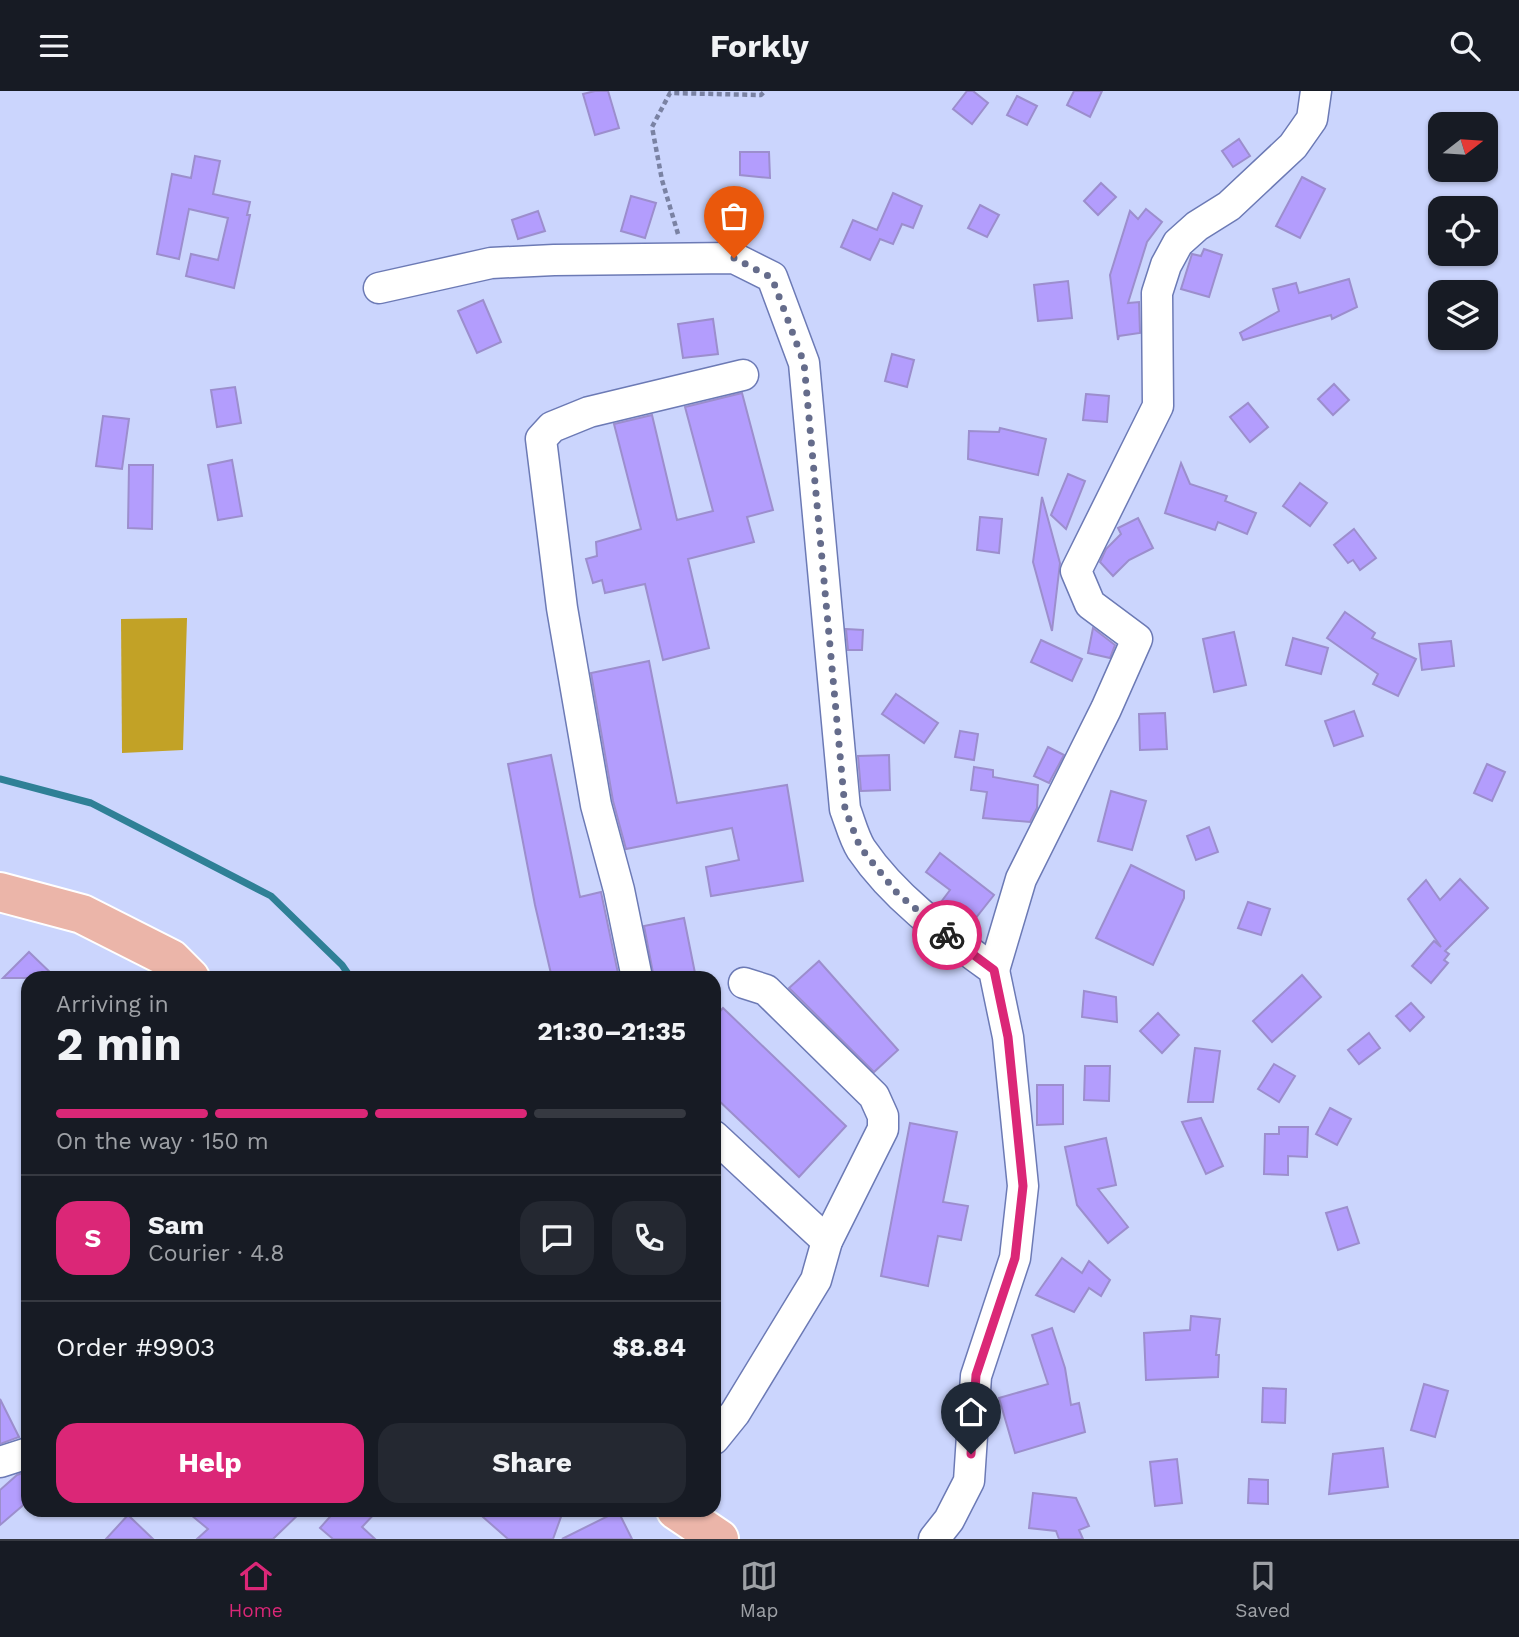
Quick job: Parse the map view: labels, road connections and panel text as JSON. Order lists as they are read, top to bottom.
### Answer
{
  "north": "right",
  "page": {
    "header": "Forkly",
    "heading": ["2 min", "Arriving in", "21:30–21:35"],
    "panel": [
      "Sam",
      "Courier · 4.8",
      "Order #9903",
      "$8.84"
    ],
    "bar": "On the way · 150 m",
    "round": "S",
    "buttons": ["Help", "Share"],
    "tabs": ["Home", "Map", "Saved"]
  }
}
